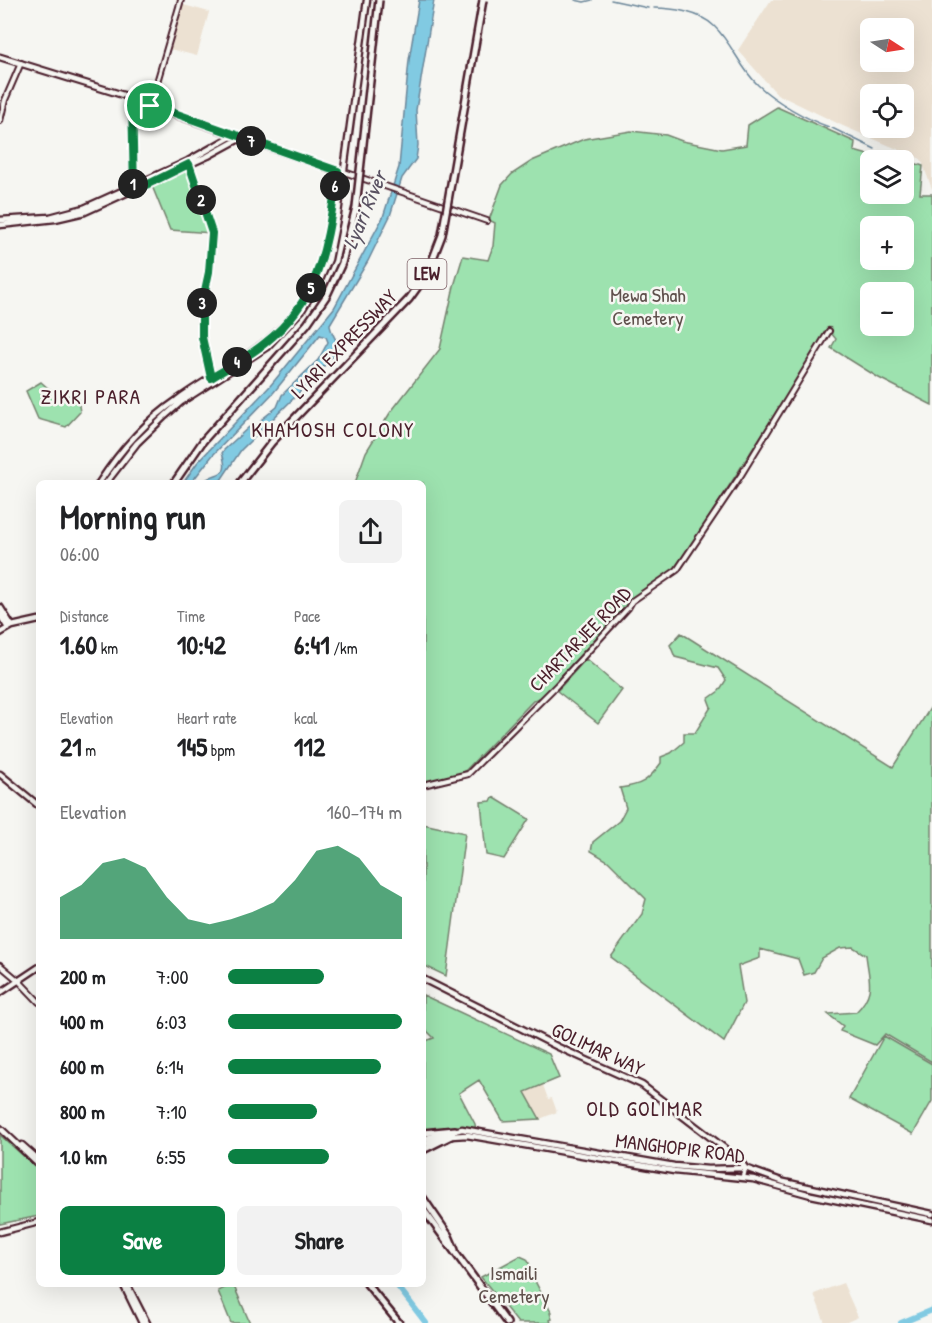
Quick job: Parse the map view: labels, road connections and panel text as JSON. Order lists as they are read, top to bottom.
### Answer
{
  "streets": {
    "highway": ["LEW", "LYARI EXPRESSWAY"],
    "main road": ["GOLIMAR WAY", "MANGHOPIR ROAD"],
    "street": ["CHARTARJEE ROAD"]
  },
  "crossings": [
    ["GOLIMAR WAY", "MANGHOPIR ROAD"]
  ],
  "districts": ["ZIKRI PARA", "KHAMOSH COLONY", "OLD GOLIMAR"],
  "water": ["Lyari River"],
  "parks": ["Mewa Shah Cemetery", "Ismaili Cemetery"],
  "north": "right",
  "page": {
    "map_buttons": ["+", "−"],
    "pins": [
      "7",
      "1",
      "6",
      "2",
      "5",
      "3",
      "4"
    ],
    "heading": ["Morning run", "06:00"],
    "stats": [
      ["Distance", "1.60 km"],
      ["Time", "10:42"],
      ["Pace", "6:41 /km"],
      ["Elevation", "21 m"],
      ["Heart rate", "145 bpm"],
      ["kcal", "112"]
    ],
    "chart": ["Elevation", "160–174 m"],
    "list": [
      {
        "name": "200 m",
        "note": "7:00"
      },
      {
        "name": "400 m",
        "note": "6:03"
      },
      {
        "name": "600 m",
        "note": "6:14"
      },
      {
        "name": "800 m",
        "note": "7:10"
      },
      {
        "name": "1.0 km",
        "note": "6:55"
      }
    ],
    "buttons": ["Save", "Share"]
  }
}
